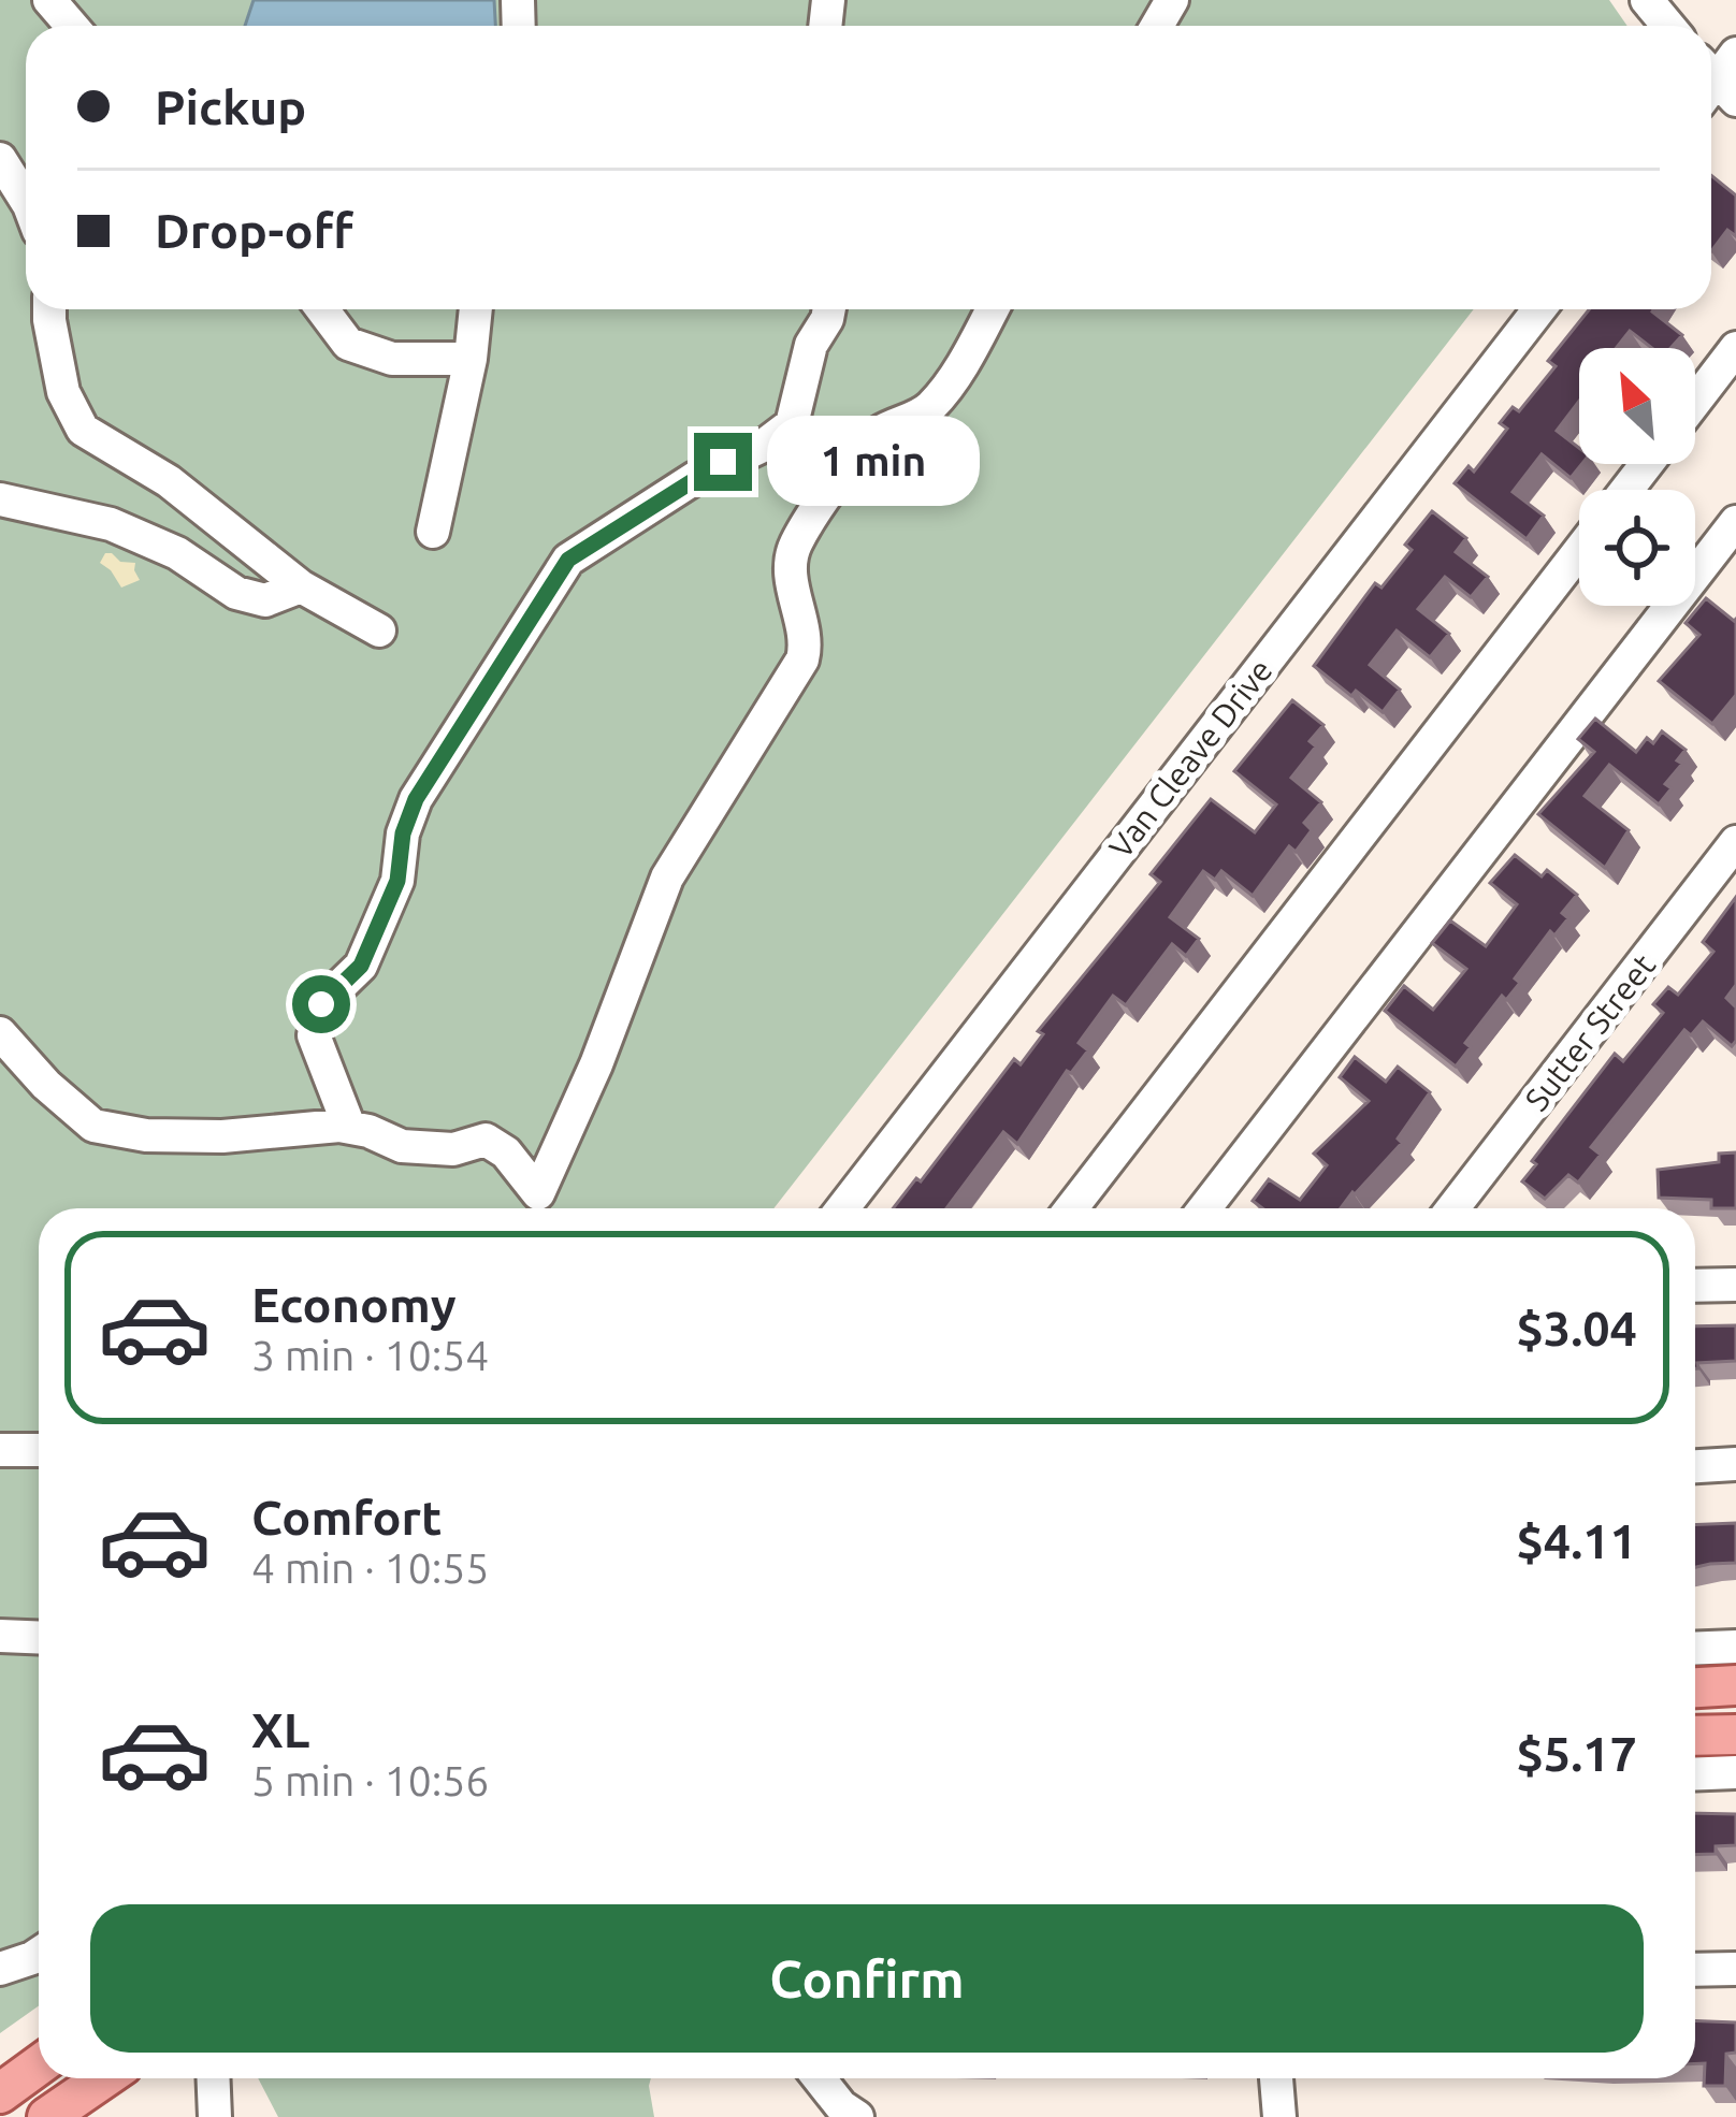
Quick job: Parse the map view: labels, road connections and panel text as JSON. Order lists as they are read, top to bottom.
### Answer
{
  "streets": {
    "street": ["Van Cleave Drive", "Sutter Street"]
  },
  "north": "top left",
  "page": {
    "banner": ["Pickup", "Drop-off"],
    "bubble": "1 min",
    "list": [
      {
        "name": "Economy",
        "note": "3 min · 10:54",
        "value": "$3.04"
      },
      {
        "name": "Comfort",
        "note": "4 min · 10:55",
        "value": "$4.11"
      },
      {
        "name": "XL",
        "note": "5 min · 10:56",
        "value": "$5.17"
      }
    ],
    "buttons": "Confirm"
  }
}
